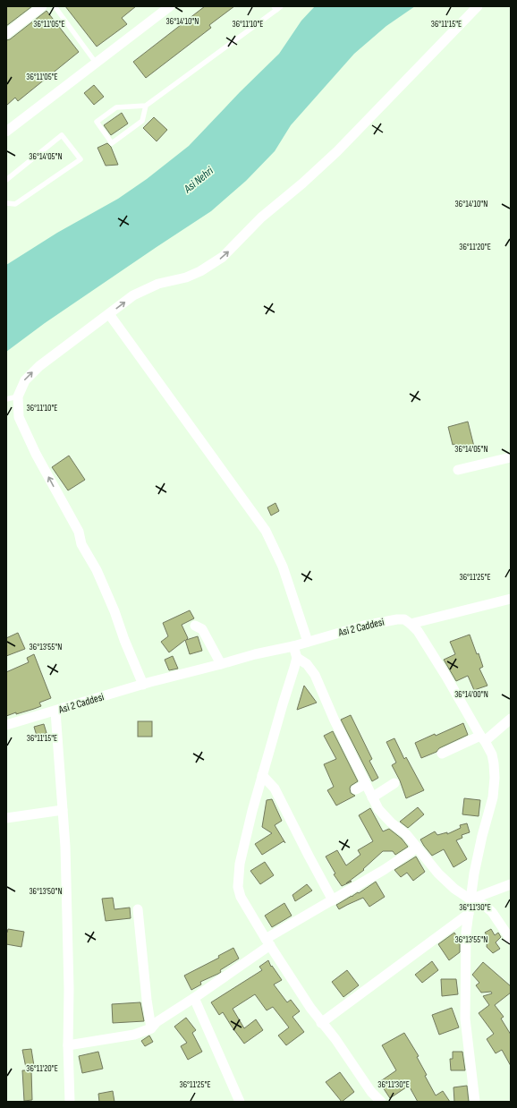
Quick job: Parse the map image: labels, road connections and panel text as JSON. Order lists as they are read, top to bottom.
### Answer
{
  "streets": {
    "street": ["Asi 2 Caddesi"]
  },
  "water": ["Asi Nehri"],
  "coordinates": [
    "36°14'10\"N",
    "36°11'10\"E",
    "36°11'05\"E",
    "36°11'15\"E",
    "36°14'05\"N",
    "36°11'20\"E",
    "36°11'25\"E",
    "36°13'55\"N",
    "36°14'00\"N",
    "36°13'50\"N",
    "36°11'30\"E"
  ]
}
